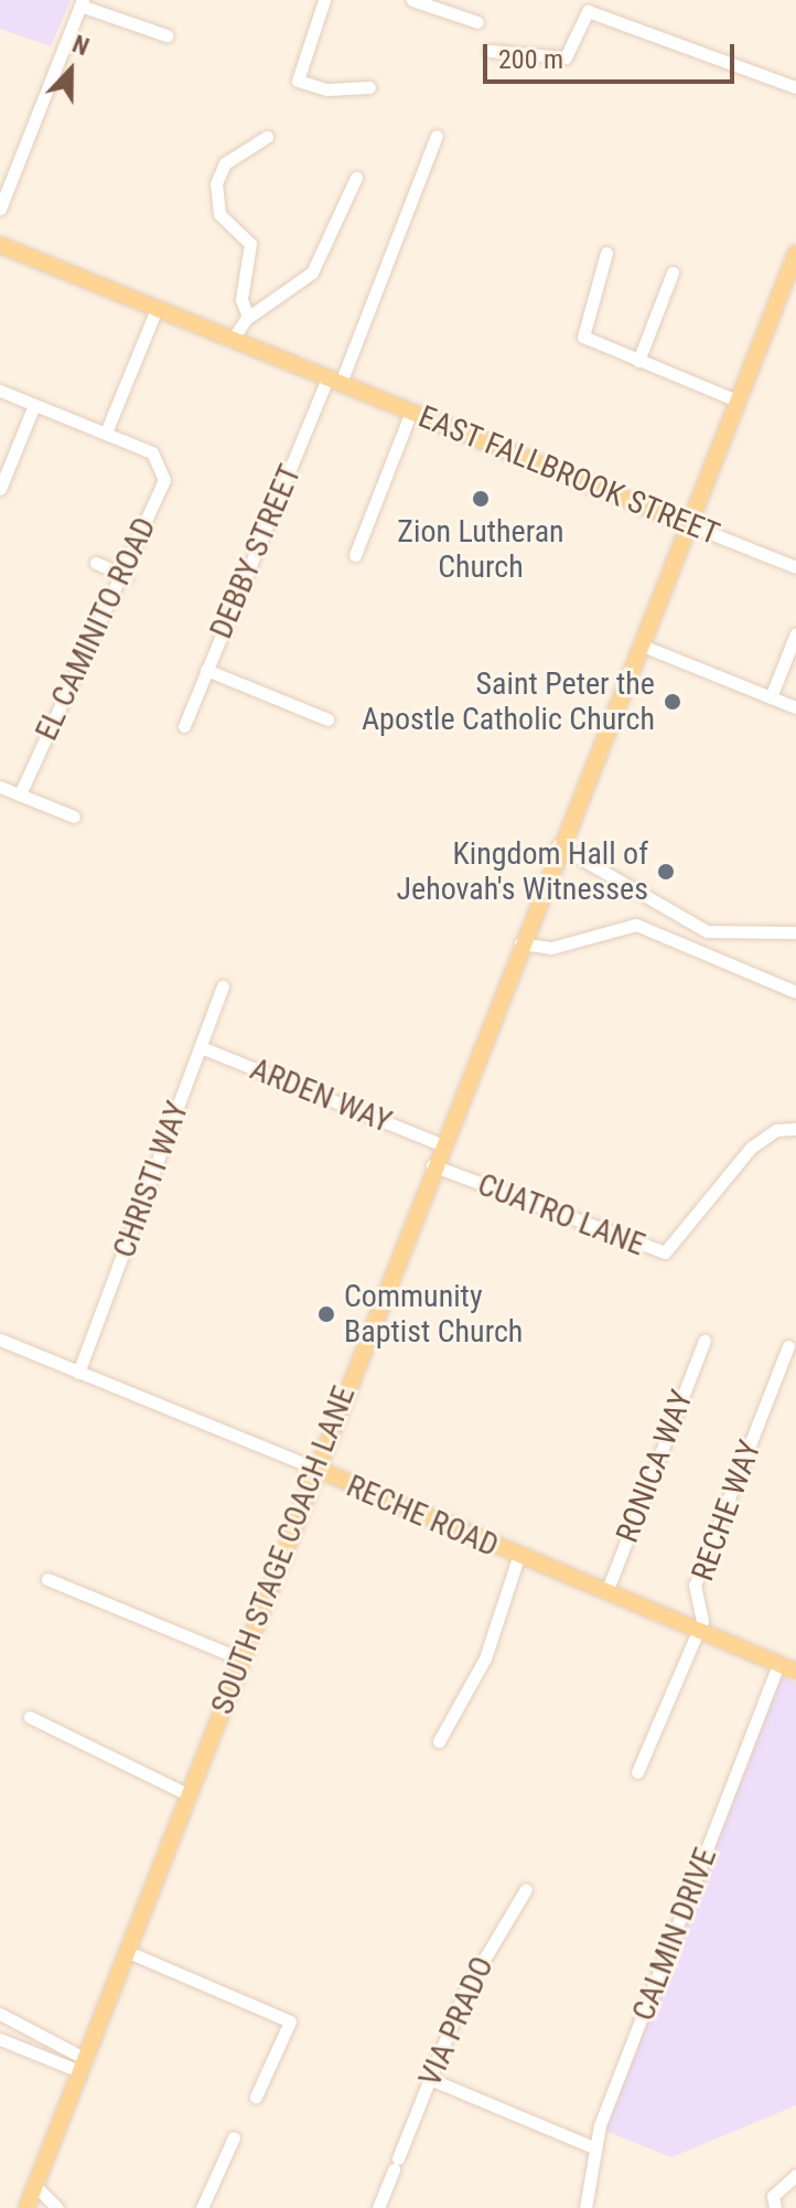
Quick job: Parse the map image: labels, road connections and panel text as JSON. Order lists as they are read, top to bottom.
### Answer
{
  "streets": {
    "main road": ["EAST FALLBROOK STREET", "RECHE ROAD", "SOUTH STAGE COACH LANE"],
    "street": [
      "DEBBY STREET",
      "EL CAMINITO ROAD",
      "ARDEN WAY",
      "CHRISTI WAY",
      "CUATRO LANE",
      "RONICA WAY",
      "RECHE WAY",
      "CALMIN DRIVE",
      "VIA PRADO"
    ]
  },
  "crossings": [
    ["EAST FALLBROOK STREET", "DEBBY STREET"],
    ["EAST FALLBROOK STREET", "SOUTH STAGE COACH LANE"],
    ["ARDEN WAY", "CHRISTI WAY"],
    ["ARDEN WAY", "SOUTH STAGE COACH LANE"],
    ["CHRISTI WAY", "RECHE ROAD"],
    ["CUATRO LANE", "SOUTH STAGE COACH LANE"],
    ["RONICA WAY", "RECHE ROAD"],
    ["RECHE WAY", "RECHE ROAD"],
    ["RECHE ROAD", "SOUTH STAGE COACH LANE"],
    ["RECHE ROAD", "CALMIN DRIVE"]
  ],
  "places": [
    "Zion Lutheran Church",
    "Saint Peter the Apostle Catholic Church",
    "Kingdom Hall of Jehovah's Witnesses",
    "Community Baptist Church"
  ],
  "scale_bar": "200 m",
  "north": "top"
}
